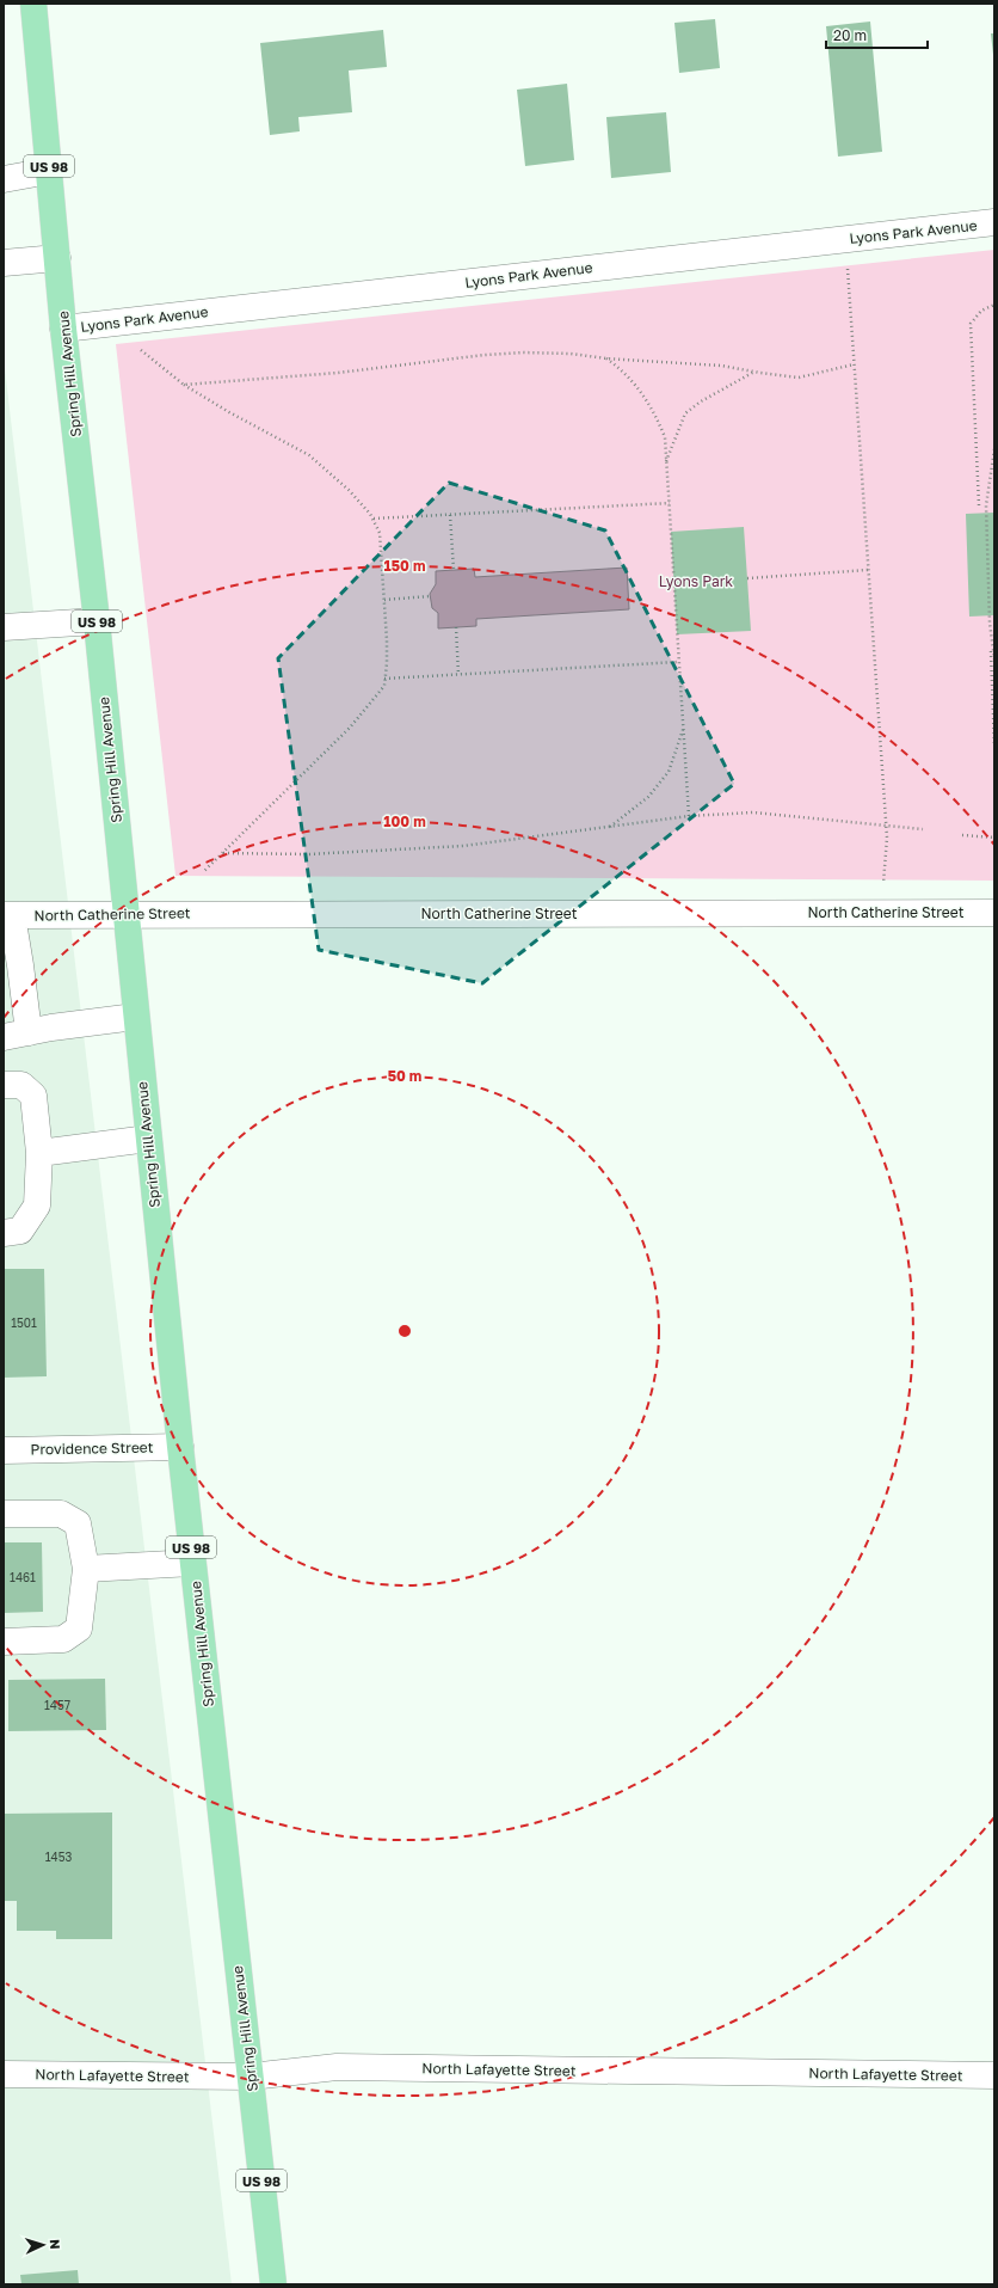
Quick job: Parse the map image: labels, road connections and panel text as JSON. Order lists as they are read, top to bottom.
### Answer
{
  "streets": {
    "main road": ["US 98", "Spring Hill Avenue"],
    "street": [
      "Lyons Park Avenue",
      "North Catherine Street",
      "Providence Street",
      "North Lafayette Street"
    ]
  },
  "crossings": [
    ["Lyons Park Avenue", "Spring Hill Avenue"],
    ["Spring Hill Avenue", "North Catherine Street"],
    ["Spring Hill Avenue", "Providence Street"],
    ["Spring Hill Avenue", "North Lafayette Street"]
  ],
  "parks": ["Lyons Park"],
  "house_numbers": [
    "1501",
    "1461",
    "1457",
    "1453"
  ],
  "scale_bar": "20 m",
  "north": "right",
  "rings": ["150 m", "100 m", "50 m"]
}
